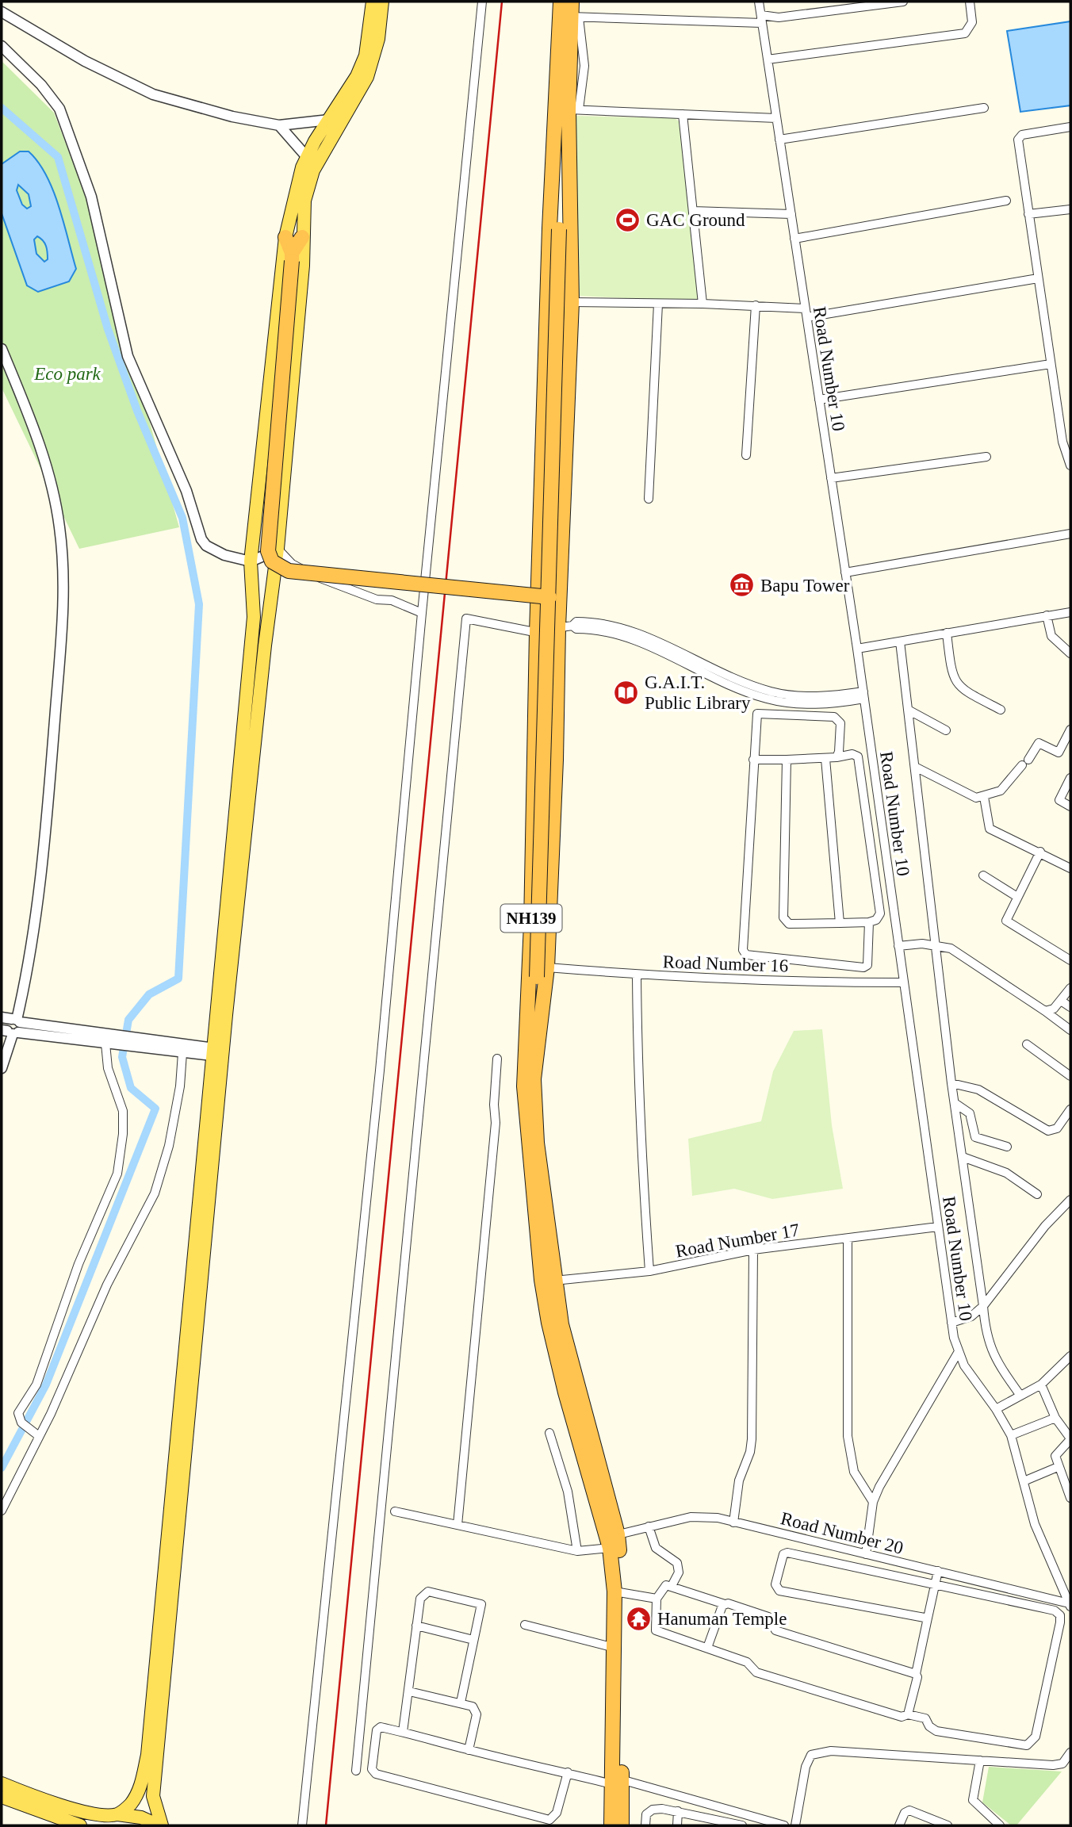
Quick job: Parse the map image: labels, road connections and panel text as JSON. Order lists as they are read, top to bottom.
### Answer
{
  "streets": {
    "highway": ["NH139"],
    "street": [
      "Road Number 10",
      "Road Number 16",
      "Road Number 17",
      "Road Number 20"
    ]
  },
  "crossings": [
    ["Road Number 10", "Road Number 16"],
    ["Road Number 10", "Road Number 17"],
    ["Road Number 10", "Road Number 20"],
    ["NH139", "Road Number 16"],
    ["NH139", "Road Number 17"],
    ["NH139", "Road Number 20"]
  ],
  "parks": ["Eco park"],
  "places": {
    "sports": ["GAC Ground"],
    "museum": ["Bapu Tower"],
    "library": ["G.A.I.T. Public Library"],
    "temple": ["Hanuman Temple"]
  }
}
